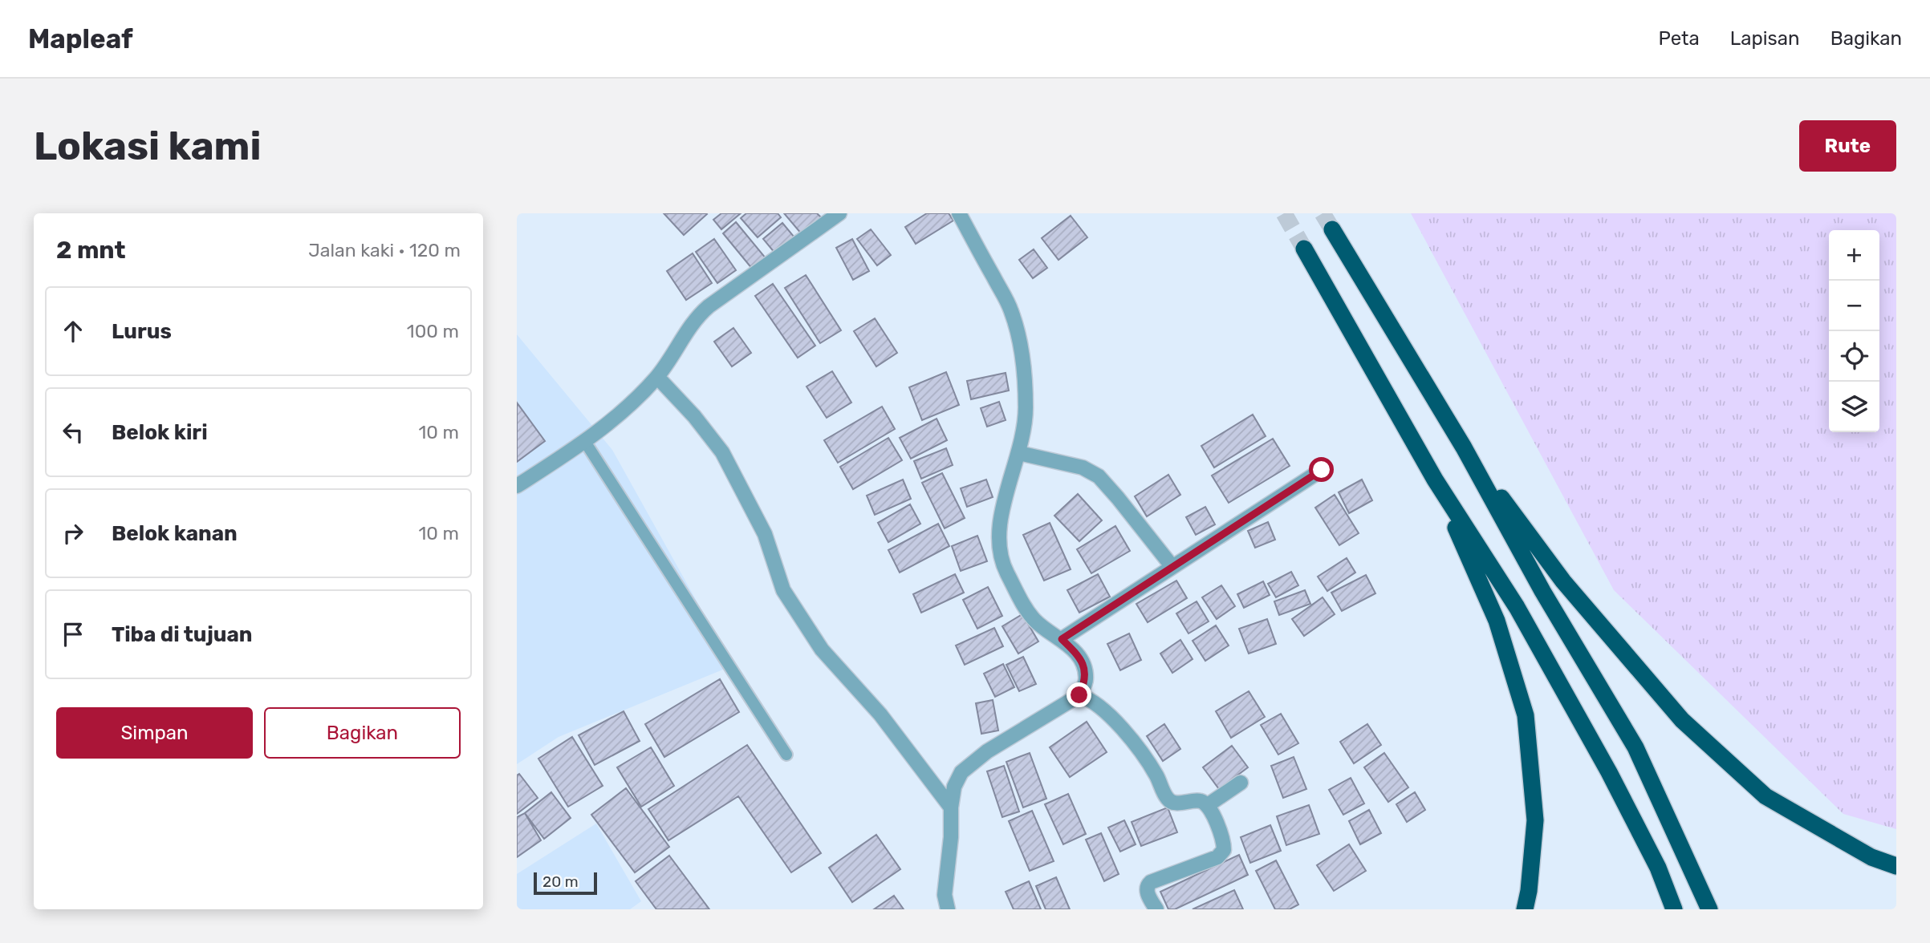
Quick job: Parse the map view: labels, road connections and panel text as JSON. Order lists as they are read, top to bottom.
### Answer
{
  "scale_bar": "20 m",
  "page": {
    "header": "Mapleaf",
    "nav": ["Peta", "Lapisan", "Bagikan"],
    "buttons": [
      "Rute",
      ["Simpan", "Bagikan"]
    ],
    "title": "Lokasi kami",
    "heading": ["2 mnt", "Jalan kaki · 120 m"],
    "map_buttons": ["+", "−"],
    "list": [
      ["Lurus", "100 m"],
      ["Belok kiri", "10 m"],
      ["Belok kanan", "10 m"],
      "Tiba di tujuan"
    ],
    "scale": "20 m"
  }
}
